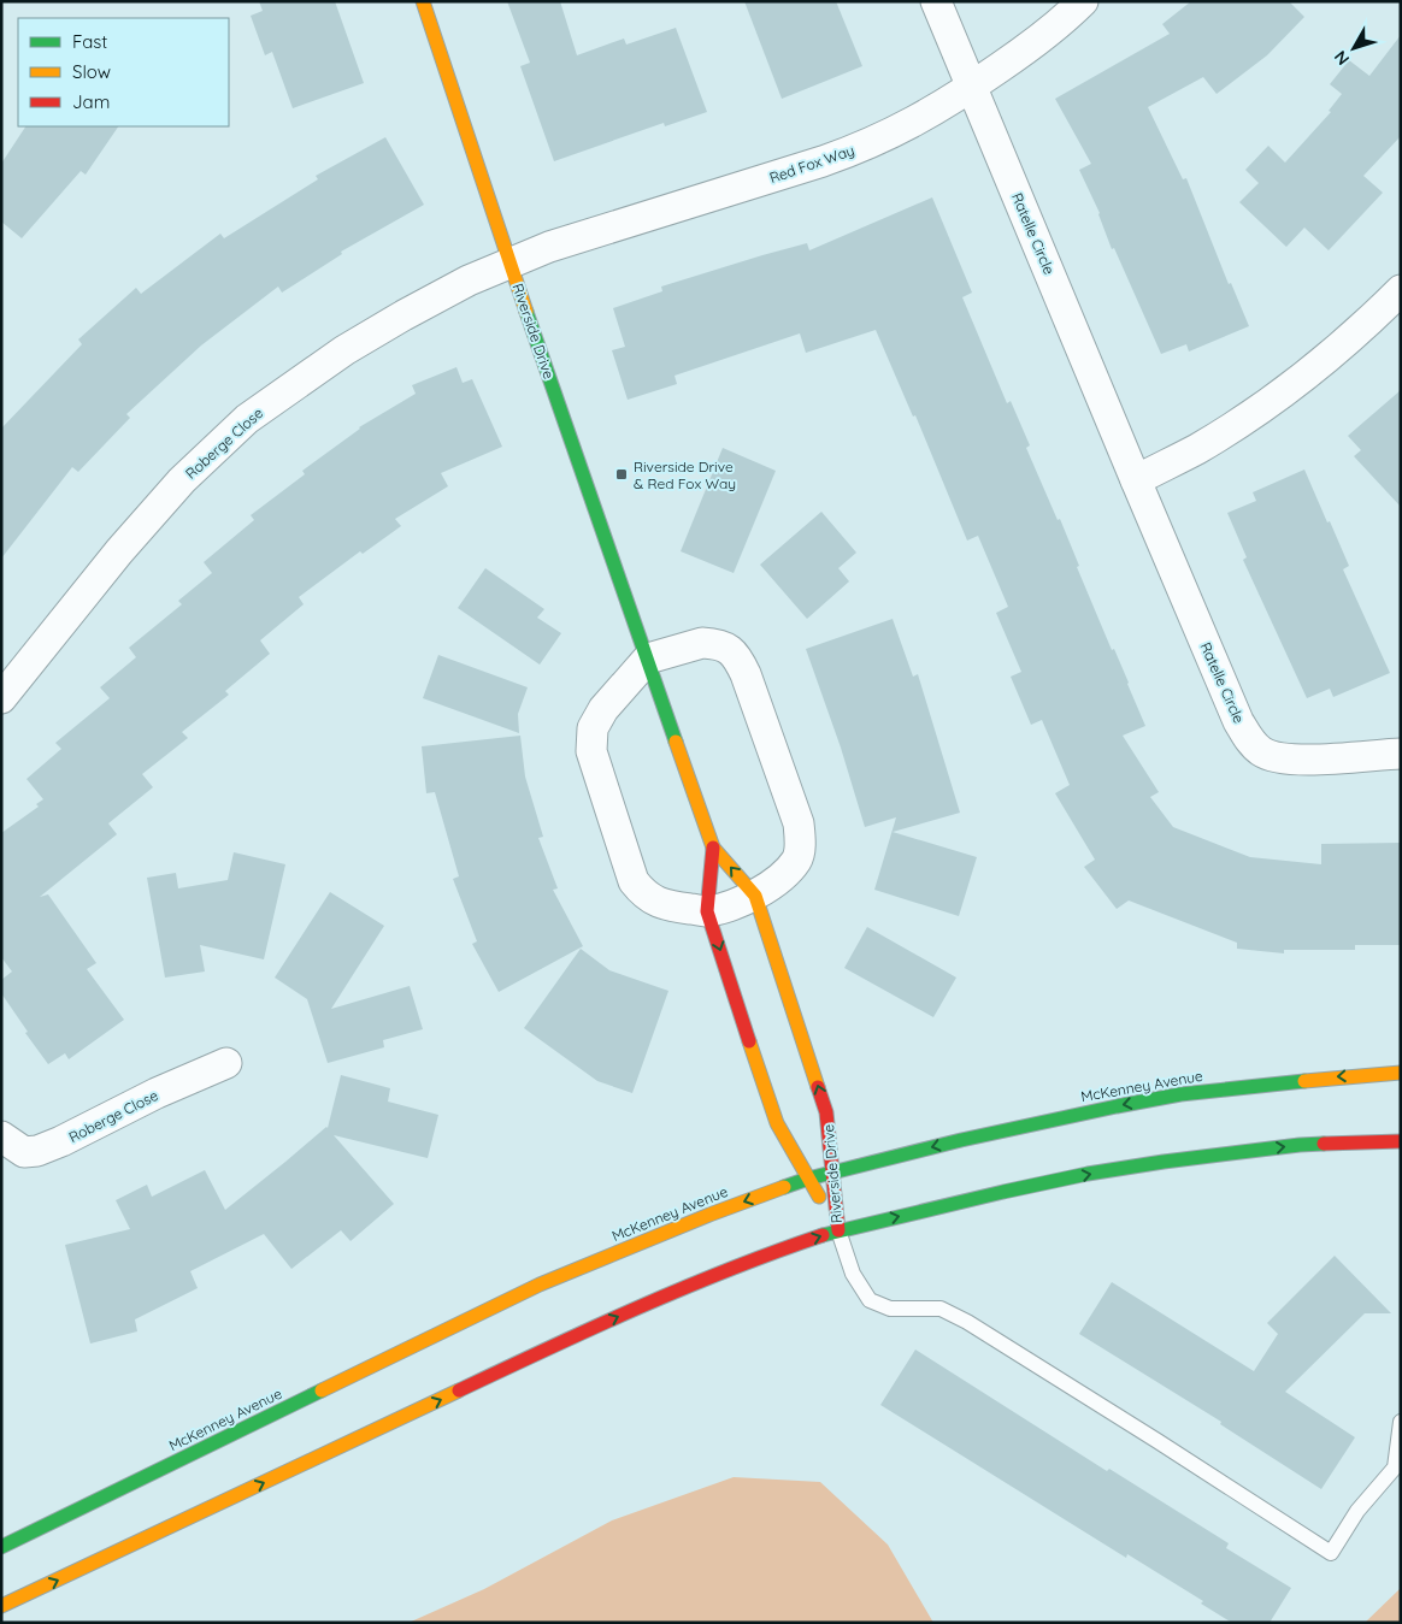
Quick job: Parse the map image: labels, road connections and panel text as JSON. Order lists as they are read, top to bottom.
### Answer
{
  "streets": {
    "main road": ["Riverside Drive", "McKenney Avenue"],
    "street": ["Red Fox Way", "Ratelle Circle", "Roberge Close"]
  },
  "crossings": [
    ["Red Fox Way", "Ratelle Circle"],
    ["Red Fox Way", "Riverside Drive"],
    ["Red Fox Way", "Roberge Close"],
    ["Riverside Drive", "Roberge Close"],
    ["Riverside Drive", "McKenney Avenue"]
  ],
  "places": {
    "transit": ["Riverside Drive & Red Fox Way"]
  },
  "legend": ["Fast", "Slow", "Jam"],
  "north": "bottom left"
}
